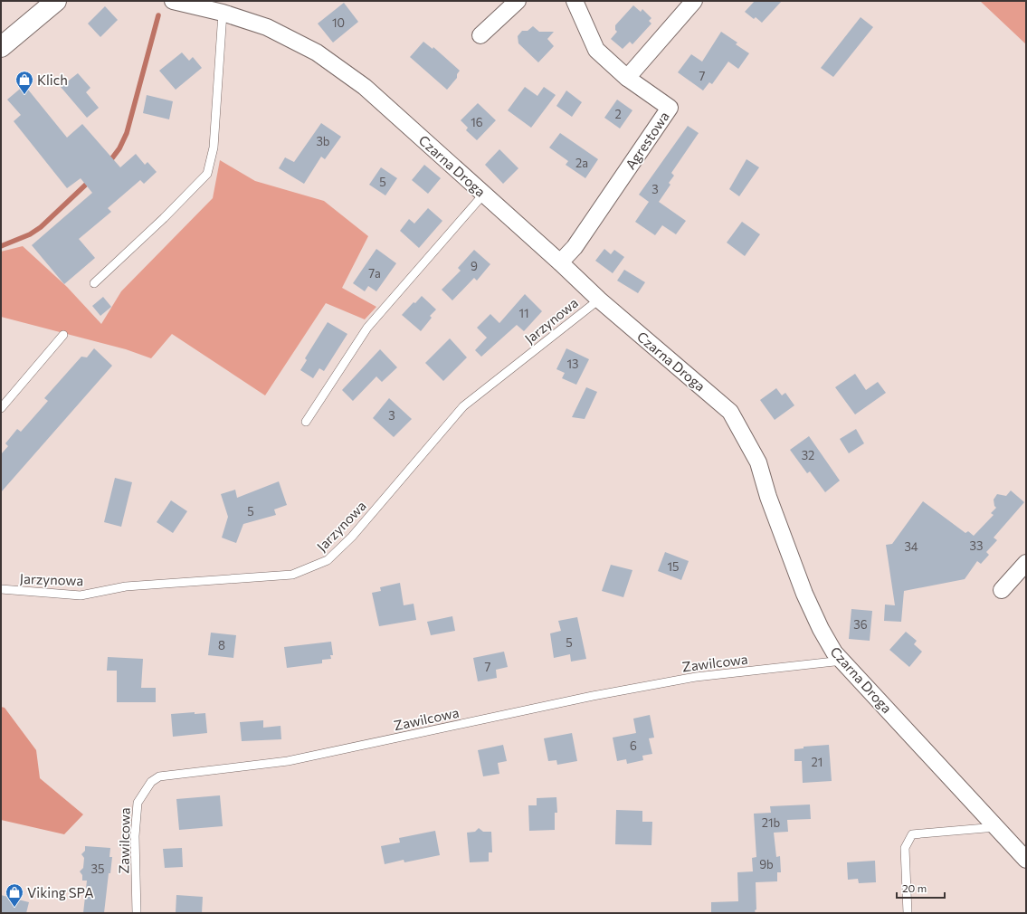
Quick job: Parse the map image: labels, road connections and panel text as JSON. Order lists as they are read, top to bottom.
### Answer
{
  "streets": {
    "street": ["Agrestowa", "Czarna Droga"],
    "lane": ["Jarzynowa", "Zawilcowa"]
  },
  "crossings": [
    ["Agrestowa", "Czarna Droga"],
    ["Czarna Droga", "Jarzynowa"],
    ["Czarna Droga", "Zawilcowa"]
  ],
  "places": {
    "shop": ["Klich", "Viking SPA"]
  },
  "house_numbers": [
    "10",
    "7",
    "2",
    "16",
    "3b",
    "2a",
    "5",
    "3",
    "9",
    "7a",
    "11",
    "13",
    "3",
    "32",
    "5",
    "33",
    "34",
    "15",
    "36",
    "5",
    "8",
    "7",
    "6",
    "21",
    "21b",
    "9b",
    "35"
  ],
  "scale_bar": "20 m"
}
